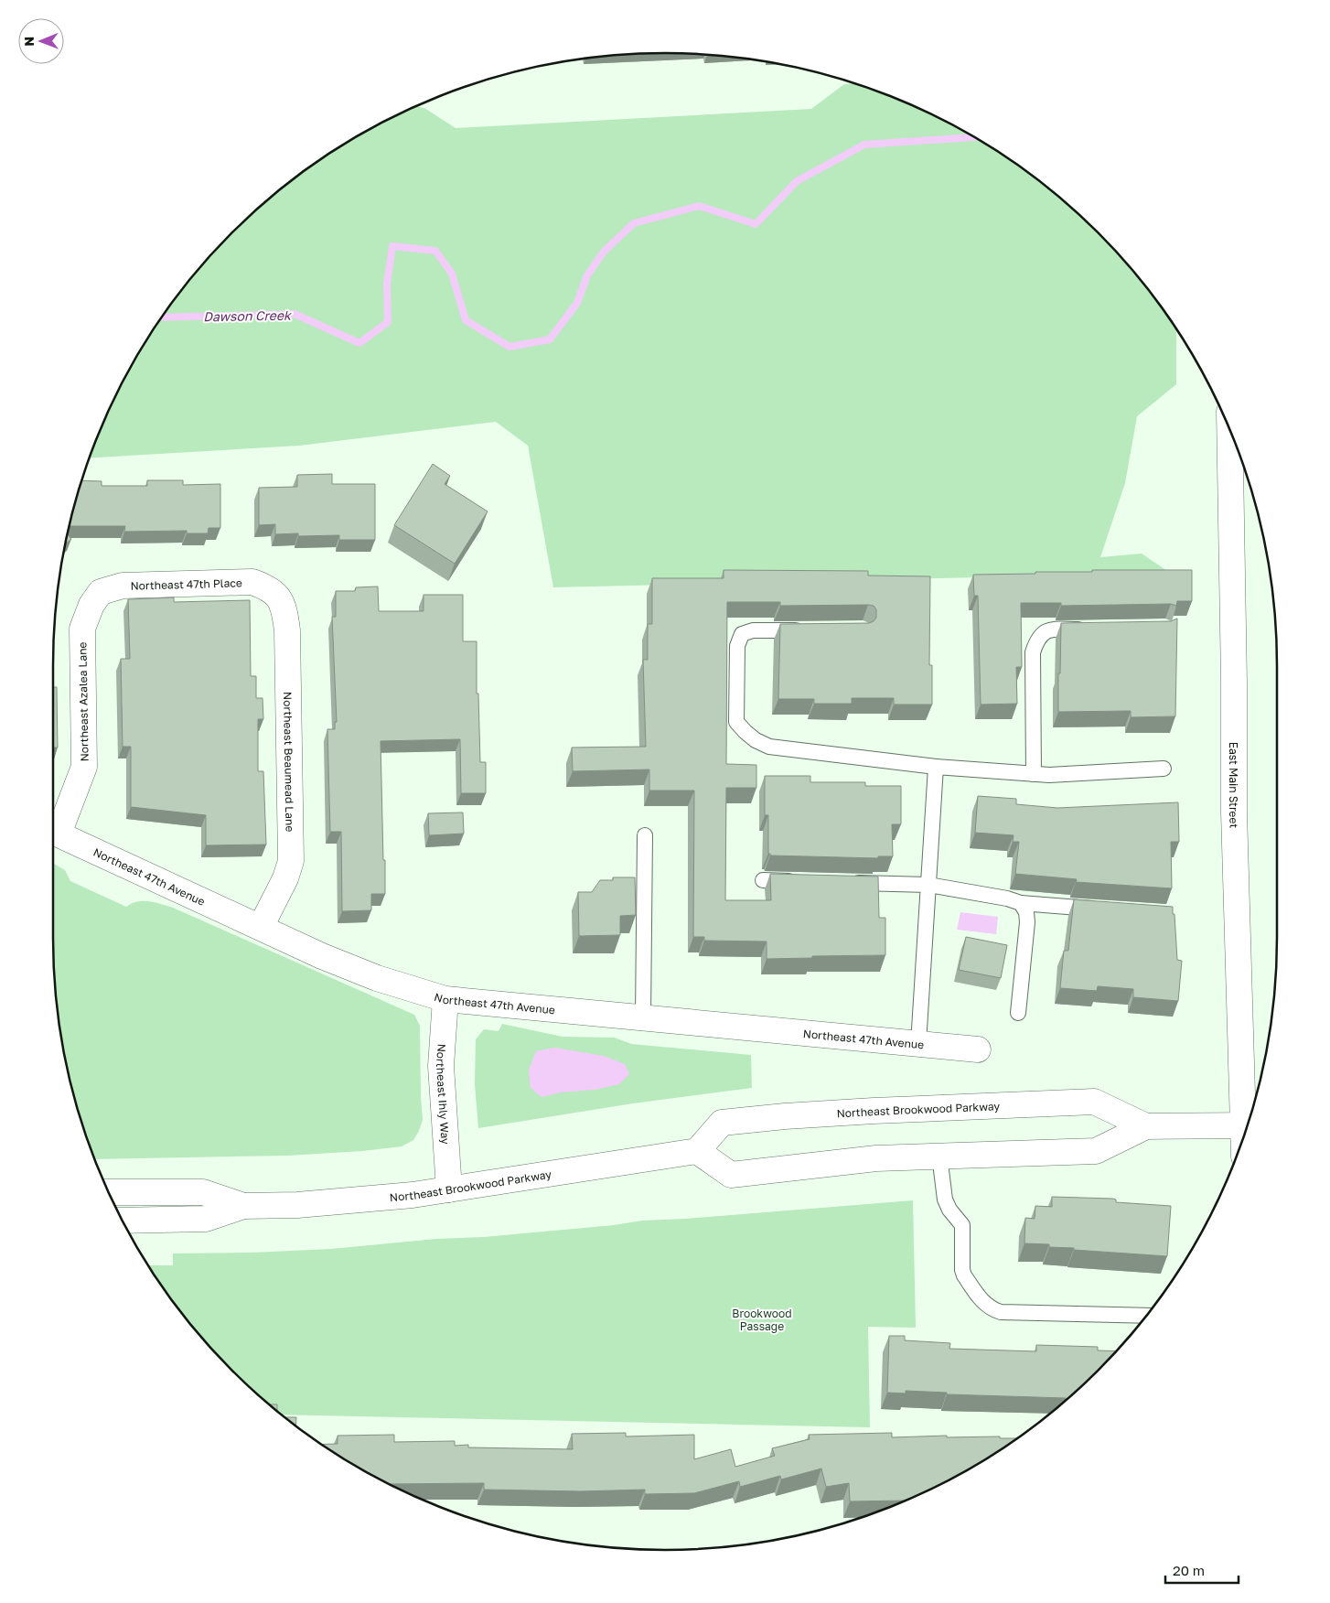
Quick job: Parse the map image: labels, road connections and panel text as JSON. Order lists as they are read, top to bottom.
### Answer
{
  "streets": {
    "main road": [
      "Northeast 47th Place",
      "Northeast Azalea Lane",
      "Northeast Beaumead Lane",
      "East Main Street",
      "Northeast 47th Avenue",
      "Northeast Ihly Way",
      "Northeast Brookwood Parkway"
    ]
  },
  "crossings": [
    ["Northeast 47th Place", "Northeast Azalea Lane"],
    ["Northeast 47th Place", "Northeast Beaumead Lane"],
    ["Northeast Beaumead Lane", "Northeast 47th Avenue"],
    ["Northeast 47th Avenue", "Northeast Ihly Way"],
    ["Northeast Ihly Way", "Northeast Brookwood Parkway"]
  ],
  "water": ["Dawson Creek"],
  "parks": ["Brookwood Passage"],
  "scale_bar": "20 m",
  "north": "left"
}
